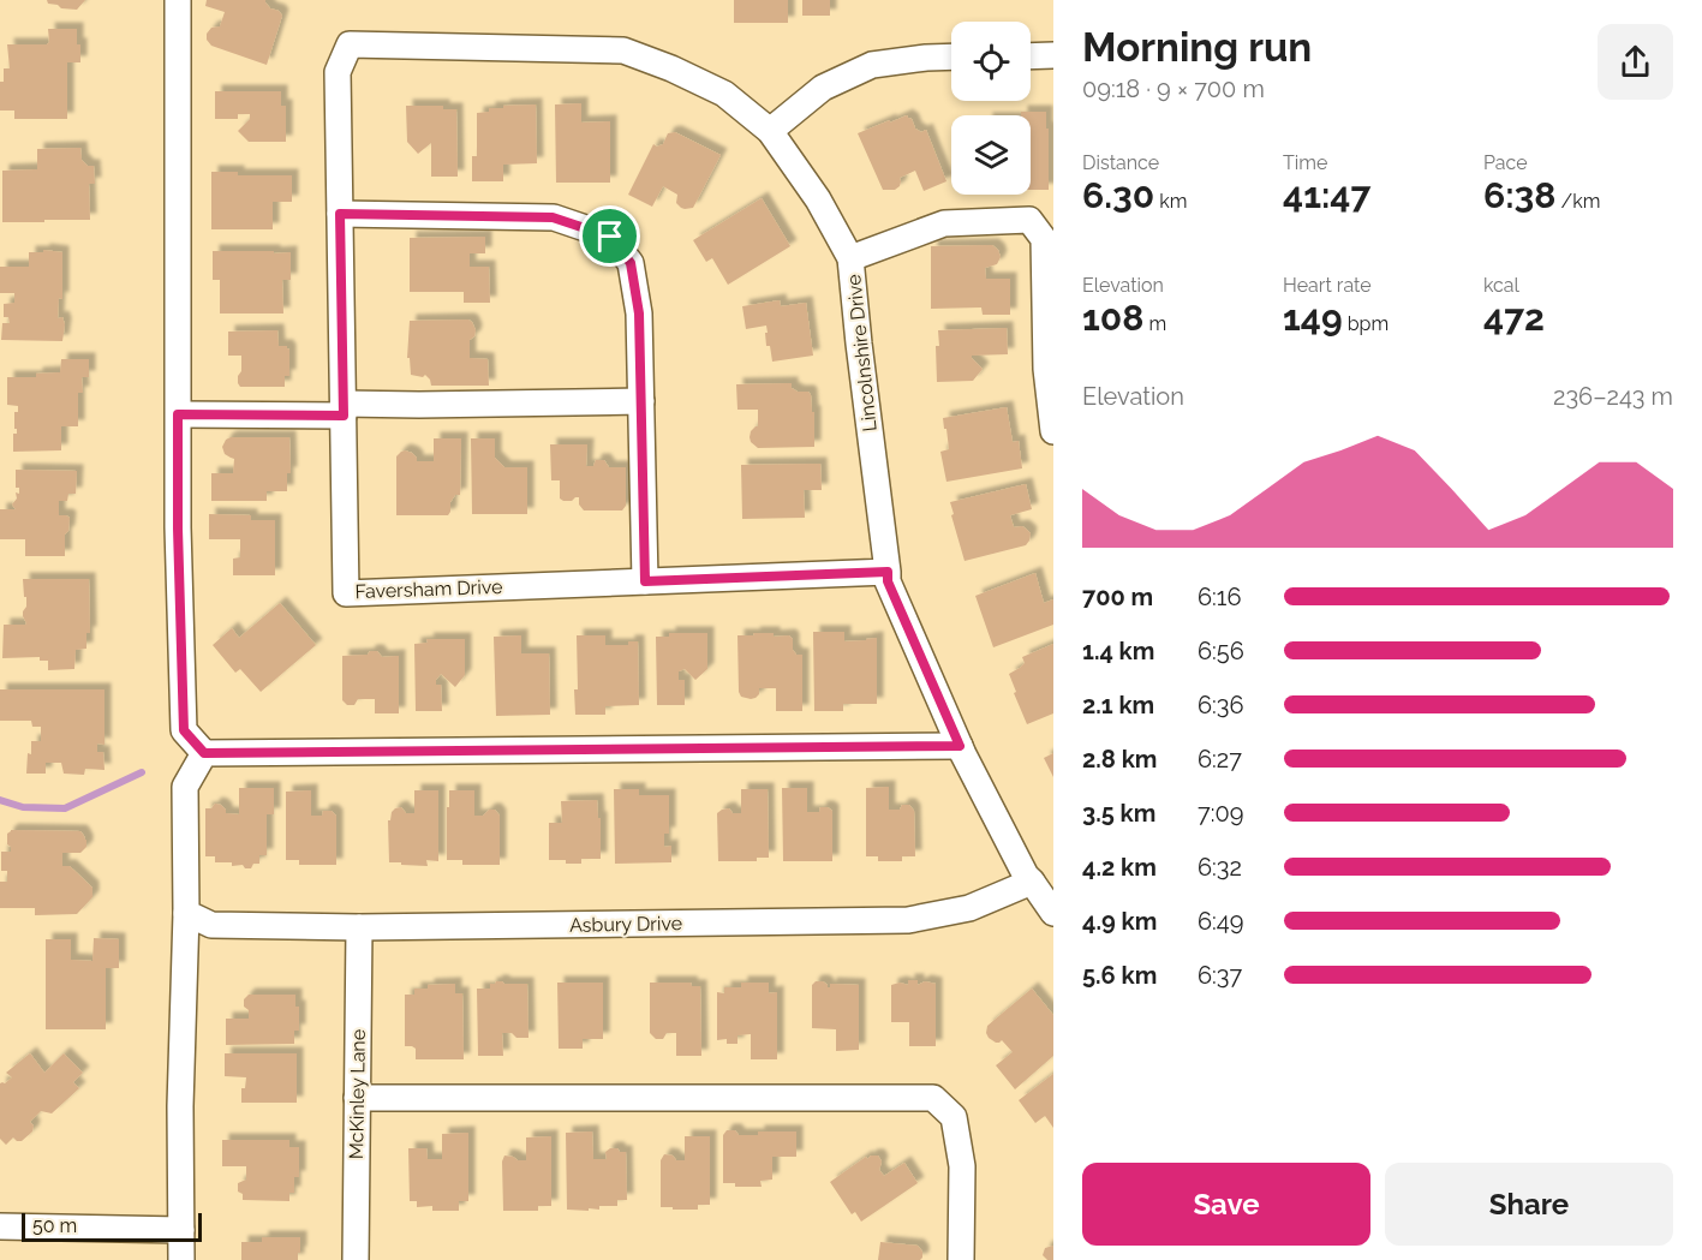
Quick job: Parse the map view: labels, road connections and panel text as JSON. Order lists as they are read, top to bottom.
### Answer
{
  "streets": {
    "street": [
      "Lincolnshire Drive",
      "Faversham Drive",
      "Asbury Drive",
      "McKinley Lane"
    ]
  },
  "crossings": [
    ["Lincolnshire Drive", "Faversham Drive"],
    ["Lincolnshire Drive", "Asbury Drive"],
    ["Asbury Drive", "McKinley Lane"]
  ],
  "scale_bar": "50 m",
  "page": {
    "heading": ["Morning run", "09:18 · 9 × 700 m"],
    "stats": [
      ["Distance", "6.30 km"],
      ["Time", "41:47"],
      ["Pace", "6:38 /km"],
      ["Elevation", "108 m"],
      ["Heart rate", "149 bpm"],
      ["kcal", "472"]
    ],
    "chart": ["Elevation", "236–243 m"],
    "list": [
      {
        "name": "700 m",
        "note": "6:16"
      },
      {
        "name": "1.4 km",
        "note": "6:56"
      },
      {
        "name": "2.1 km",
        "note": "6:36"
      },
      {
        "name": "2.8 km",
        "note": "6:27"
      },
      {
        "name": "3.5 km",
        "note": "7:09"
      },
      {
        "name": "4.2 km",
        "note": "6:32"
      },
      {
        "name": "4.9 km",
        "note": "6:49"
      },
      {
        "name": "5.6 km",
        "note": "6:37"
      }
    ],
    "buttons": ["Save", "Share"],
    "scale": "50 m"
  }
}
